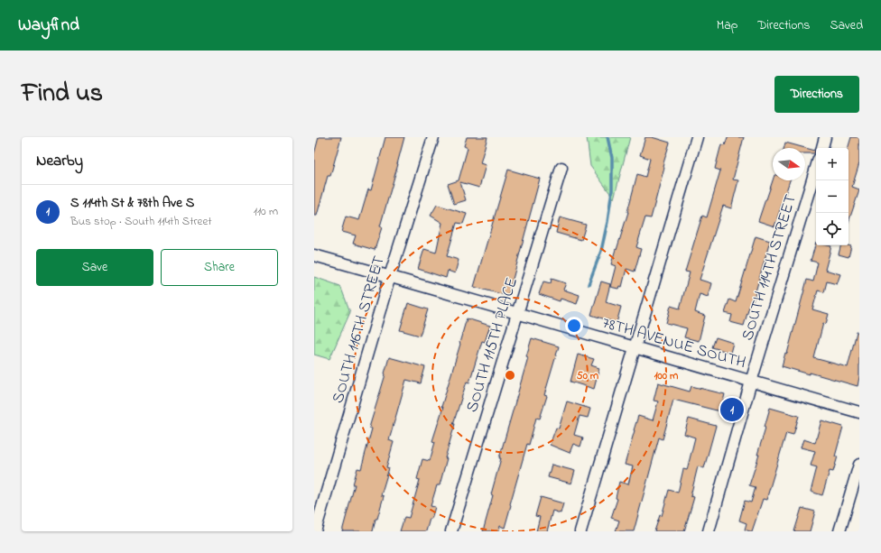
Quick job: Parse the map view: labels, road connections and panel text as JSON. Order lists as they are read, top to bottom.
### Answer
{
  "streets": {
    "street": [
      "SOUTH 114TH STREET",
      "SOUTH 116TH STREET",
      "78TH AVENUE SOUTH",
      "SOUTH 115TH PLACE"
    ]
  },
  "crossings": [
    ["SOUTH 114TH STREET", "78TH AVENUE SOUTH"],
    ["SOUTH 116TH STREET", "78TH AVENUE SOUTH"],
    ["78TH AVENUE SOUTH", "SOUTH 115TH PLACE"]
  ],
  "north": "right",
  "page": {
    "header": "Wayfind",
    "nav": ["Map", "Directions", "Saved"],
    "title": "Find us",
    "buttons": [
      "Directions",
      ["Save", "Share"]
    ],
    "heading": "Nearby",
    "map_buttons": ["+", "−"],
    "list": [
      {
        "mark": "1",
        "name": "S 114th St & 78th Ave S",
        "note": "Bus stop · South 114th Street",
        "value": "110 m"
      }
    ],
    "pins": "1"
  },
  "rings": ["50 m", "100 m"]
}
